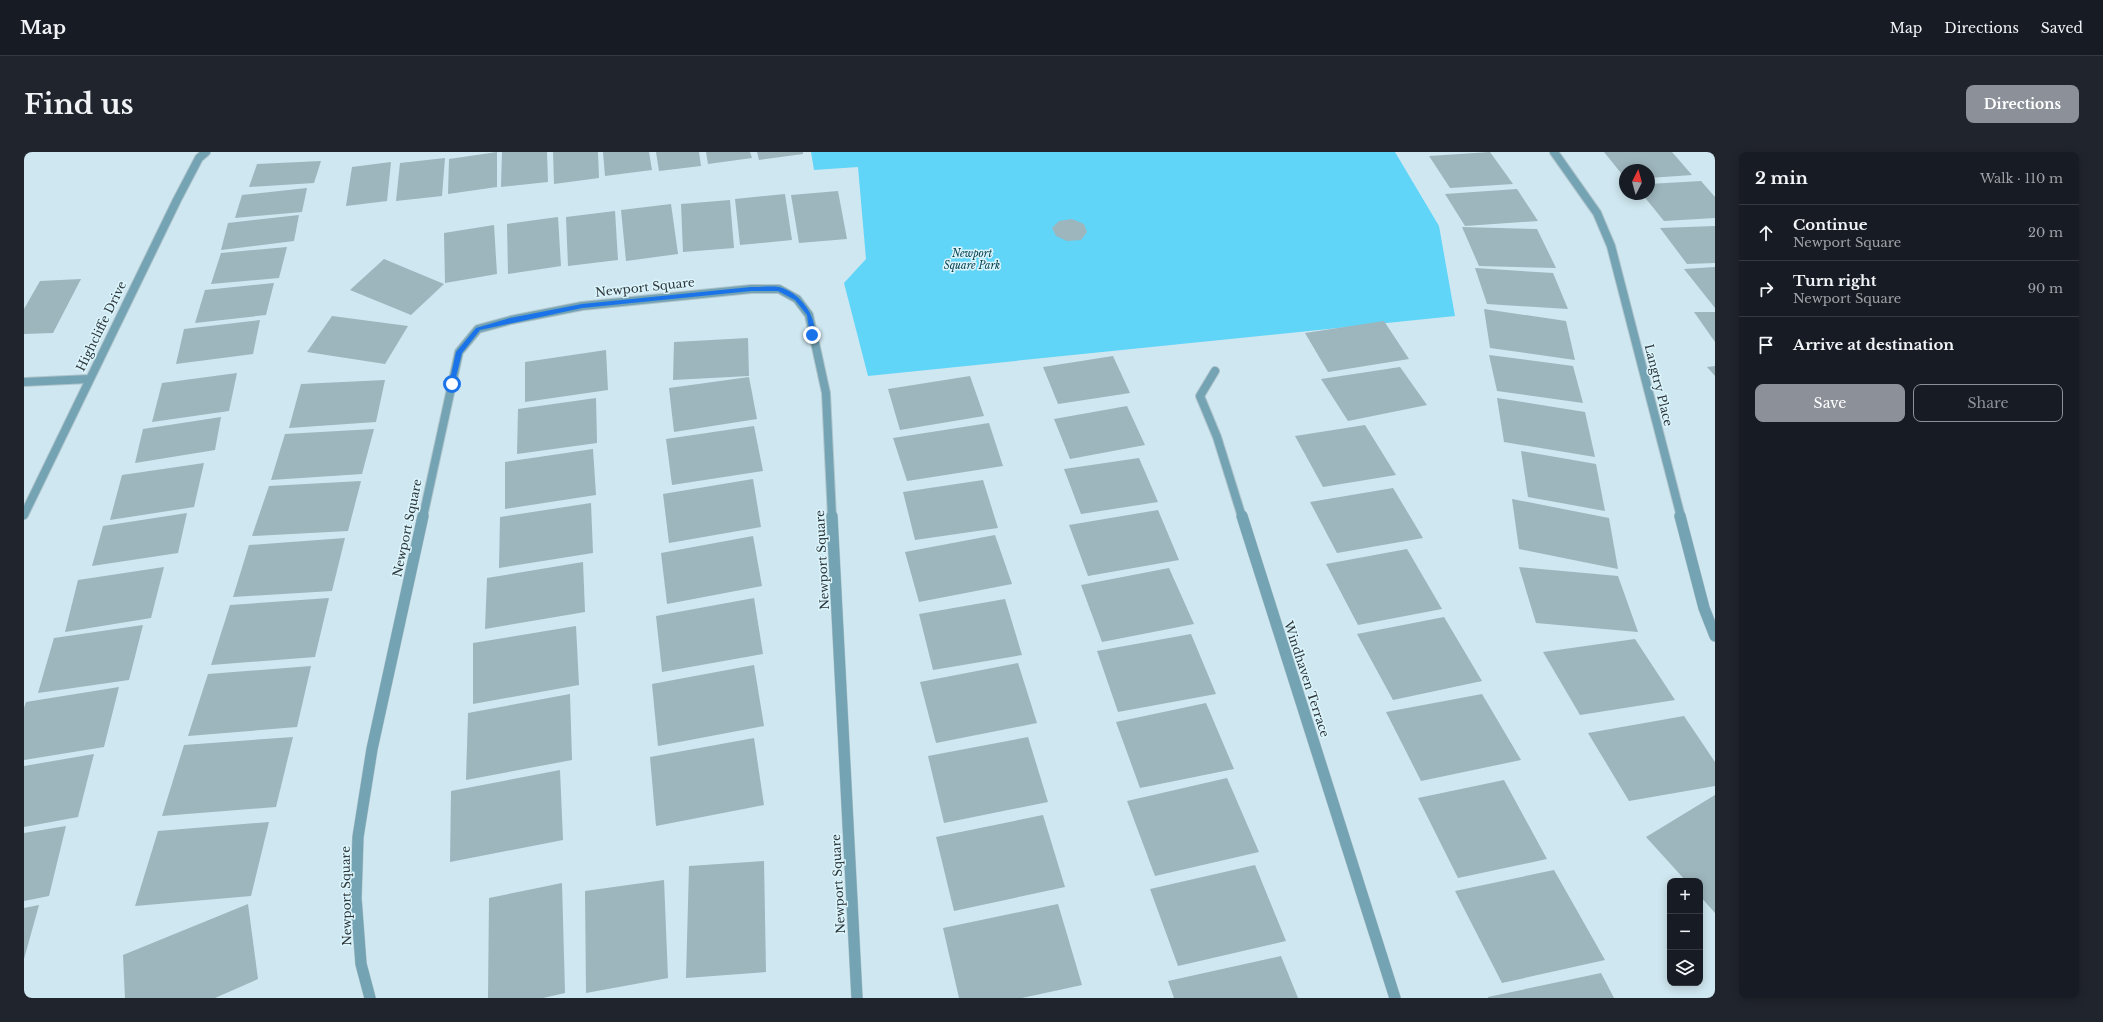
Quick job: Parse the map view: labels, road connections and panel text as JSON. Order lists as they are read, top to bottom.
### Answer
{
  "streets": {
    "street": [
      "Newport Square",
      "Highcliffe Drive",
      "Langtry Place",
      "Windhaven Terrace"
    ]
  },
  "parks": ["Newport Square Park"],
  "north": "top",
  "page": {
    "header": "Map",
    "nav": ["Map", "Directions", "Saved"],
    "buttons": [
      "Directions",
      ["Save", "Share"]
    ],
    "title": "Find us",
    "heading": ["2 min", "Walk · 110 m"],
    "list": [
      ["Continue", "Newport Square", "20 m"],
      ["Turn right", "Newport Square", "90 m"],
      "Arrive at destination"
    ],
    "map_buttons": ["+", "−"]
  }
}
